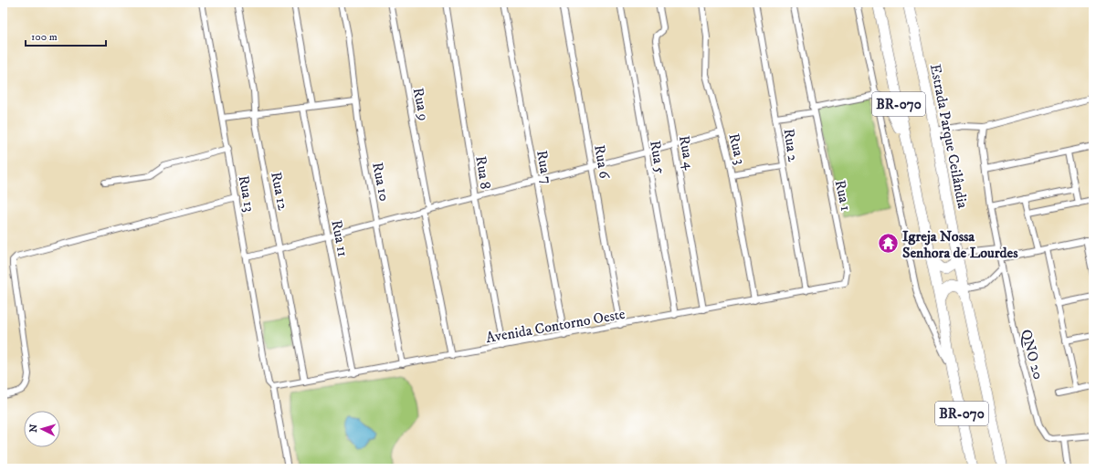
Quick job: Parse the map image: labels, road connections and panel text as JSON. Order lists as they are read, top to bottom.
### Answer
{
  "streets": {
    "highway": ["BR-070", "Estrada Parque Ceilândia"],
    "street": [
      "Rua 9",
      "Rua 2",
      "Rua 3",
      "Rua 4",
      "Rua 5",
      "Rua 6",
      "Rua 7",
      "Rua 8",
      "Rua 10",
      "Rua 12",
      "Rua 13",
      "Rua 1",
      "Rua 11",
      "Avenida Contorno Oeste",
      "QNO 20"
    ]
  },
  "crossings": [
    ["Rua 2", "Avenida Contorno Oeste"],
    ["Rua 3", "Avenida Contorno Oeste"],
    ["Rua 4", "Avenida Contorno Oeste"],
    ["Rua 5", "Avenida Contorno Oeste"],
    ["Rua 6", "Avenida Contorno Oeste"],
    ["Rua 7", "Avenida Contorno Oeste"],
    ["Rua 8", "Avenida Contorno Oeste"],
    ["Rua 10", "Avenida Contorno Oeste"],
    ["Rua 12", "Avenida Contorno Oeste"],
    ["Rua 13", "Avenida Contorno Oeste"],
    ["Rua 1", "Avenida Contorno Oeste"],
    ["Rua 11", "Avenida Contorno Oeste"]
  ],
  "places": {
    "temple": ["Igreja Nossa Senhora de Lourdes"]
  },
  "scale_bar": "100 m",
  "north": "left"
}
